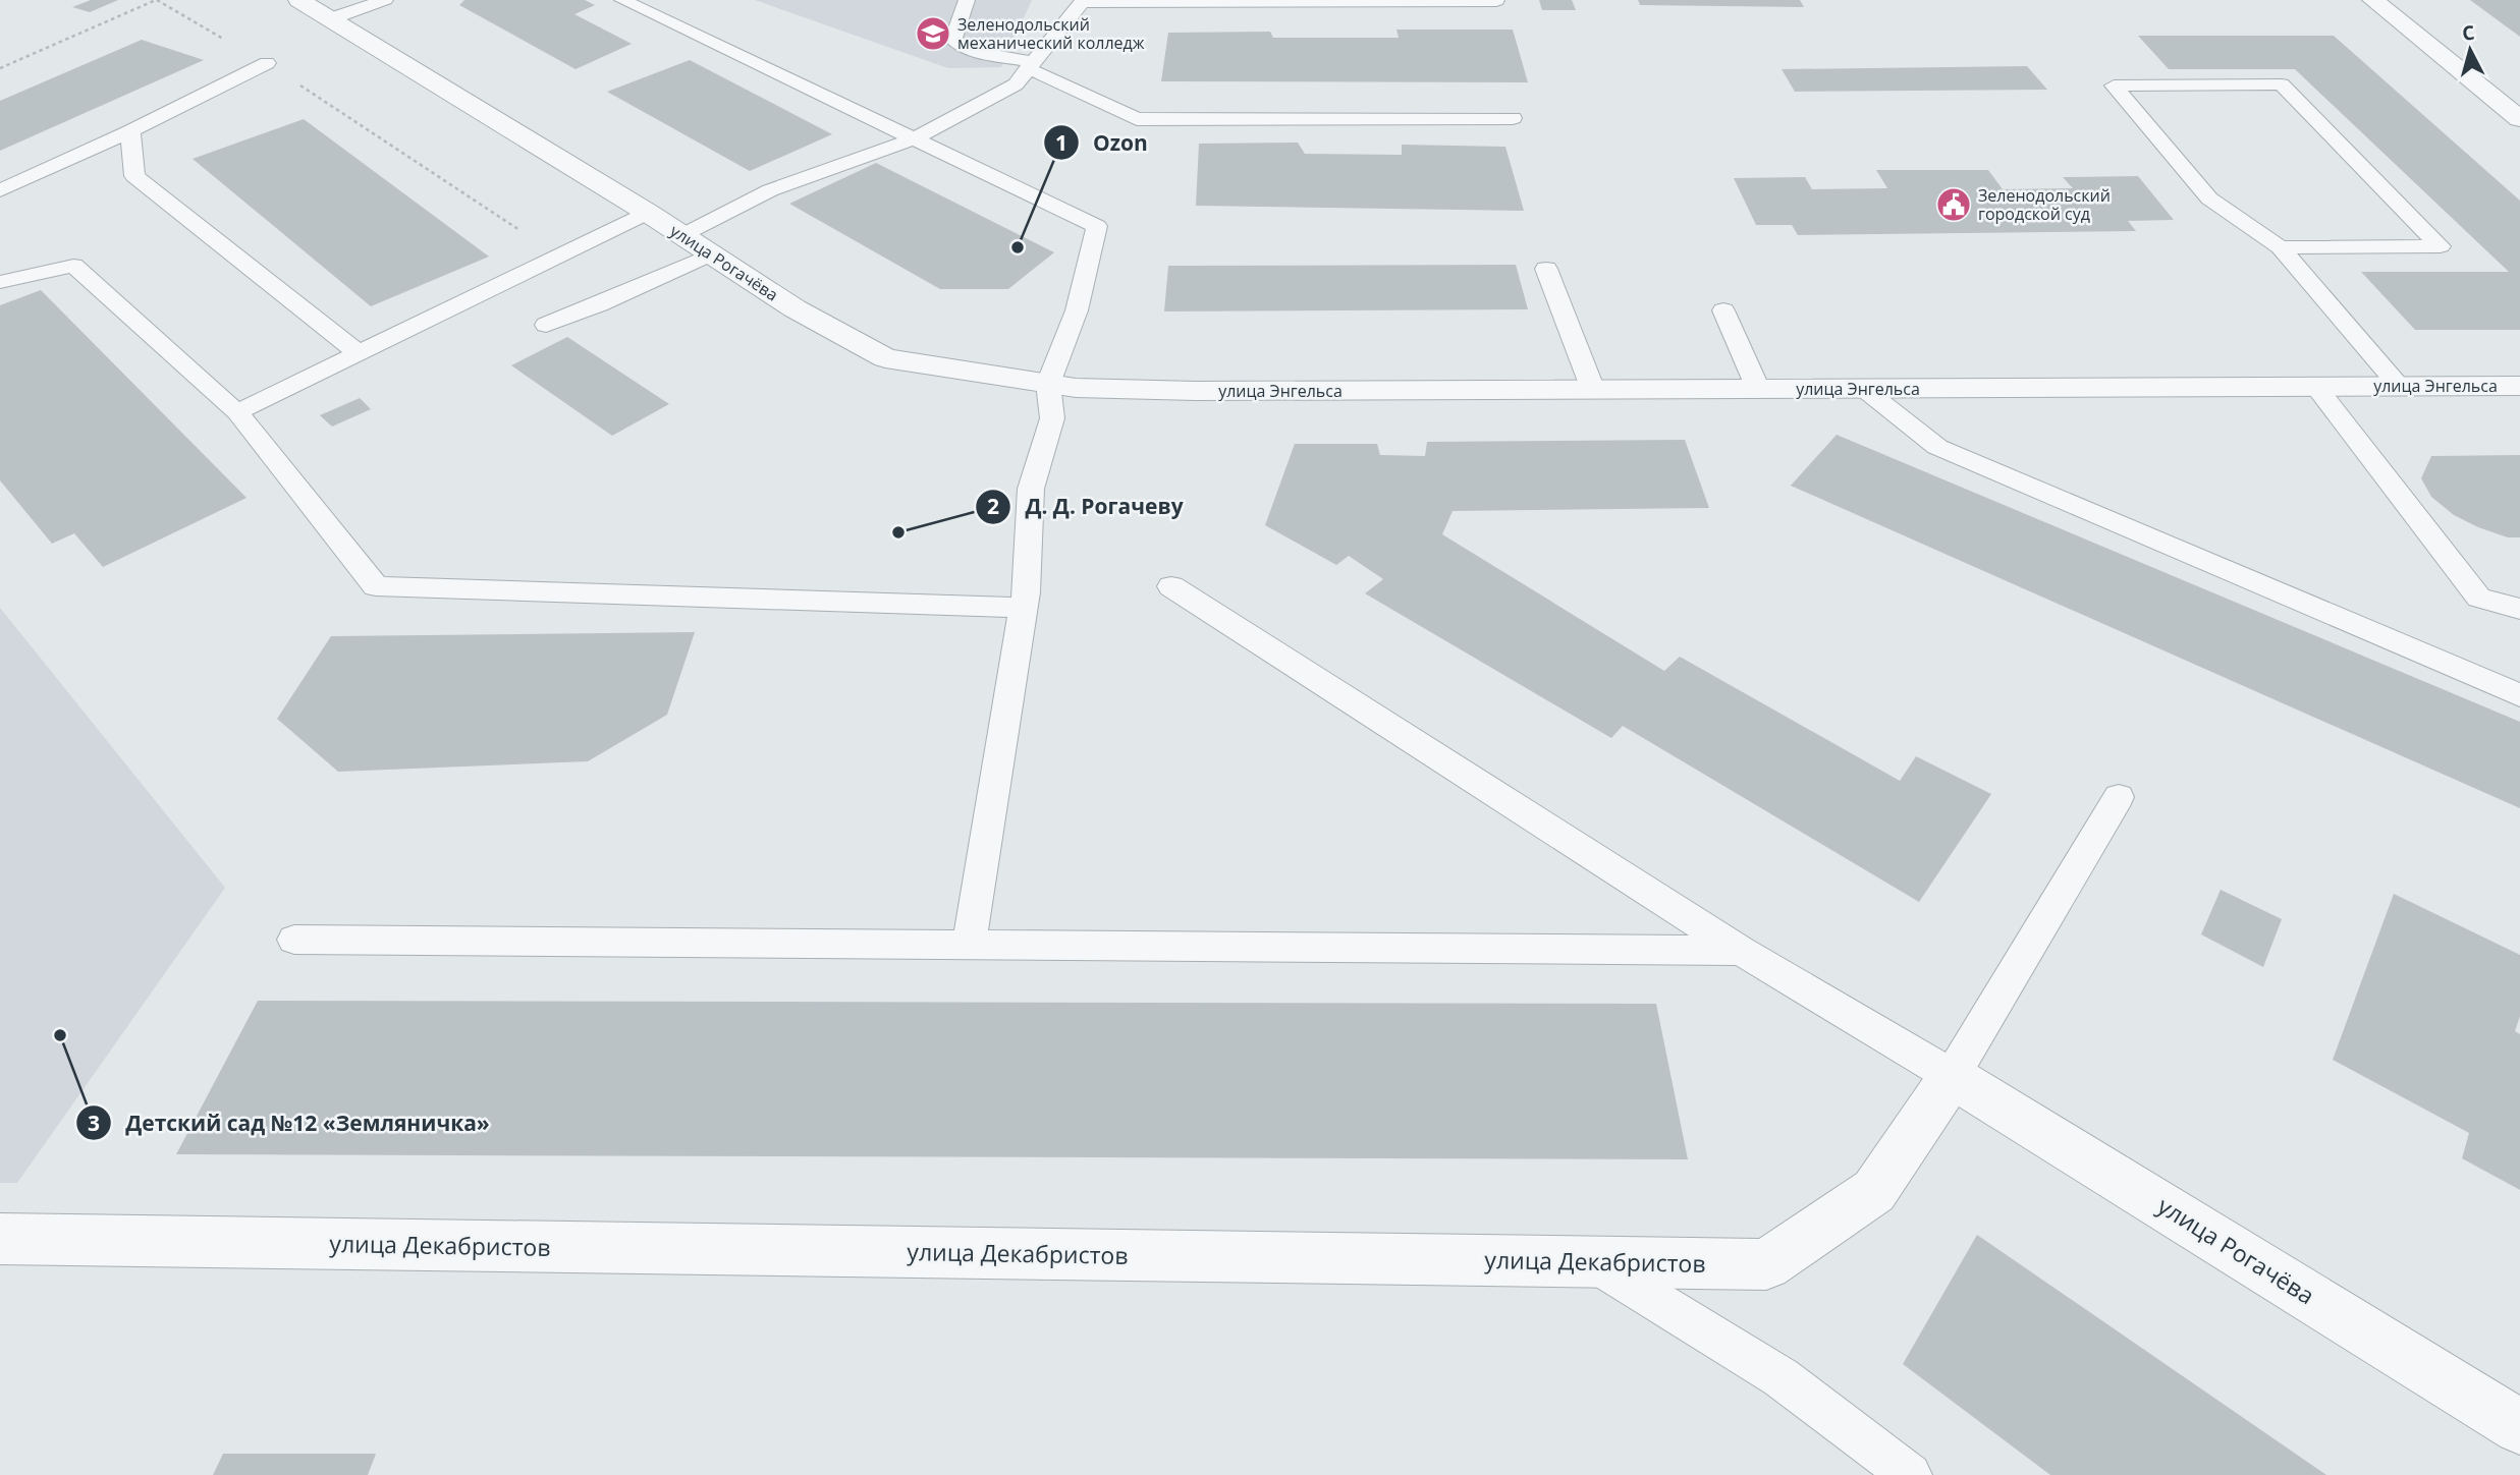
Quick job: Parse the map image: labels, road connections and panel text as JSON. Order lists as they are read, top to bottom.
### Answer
{
  "streets": {
    "street": ["улица Рогачёва", "улица Энгельса", "улица Декабристов"]
  },
  "crossings": [
    ["улица Рогачёва", "улица Энгельса"],
    ["улица Рогачёва", "улица Декабристов"]
  ],
  "places": {
    "school or university": ["Зеленодольский механический колледж"],
    "public building": ["Зеленодольский городской суд"],
    "other": ["Ozon", "Д. Д. Рогачеву", "Детский сад №12 «Земляничка»"]
  },
  "north": "top"
}
